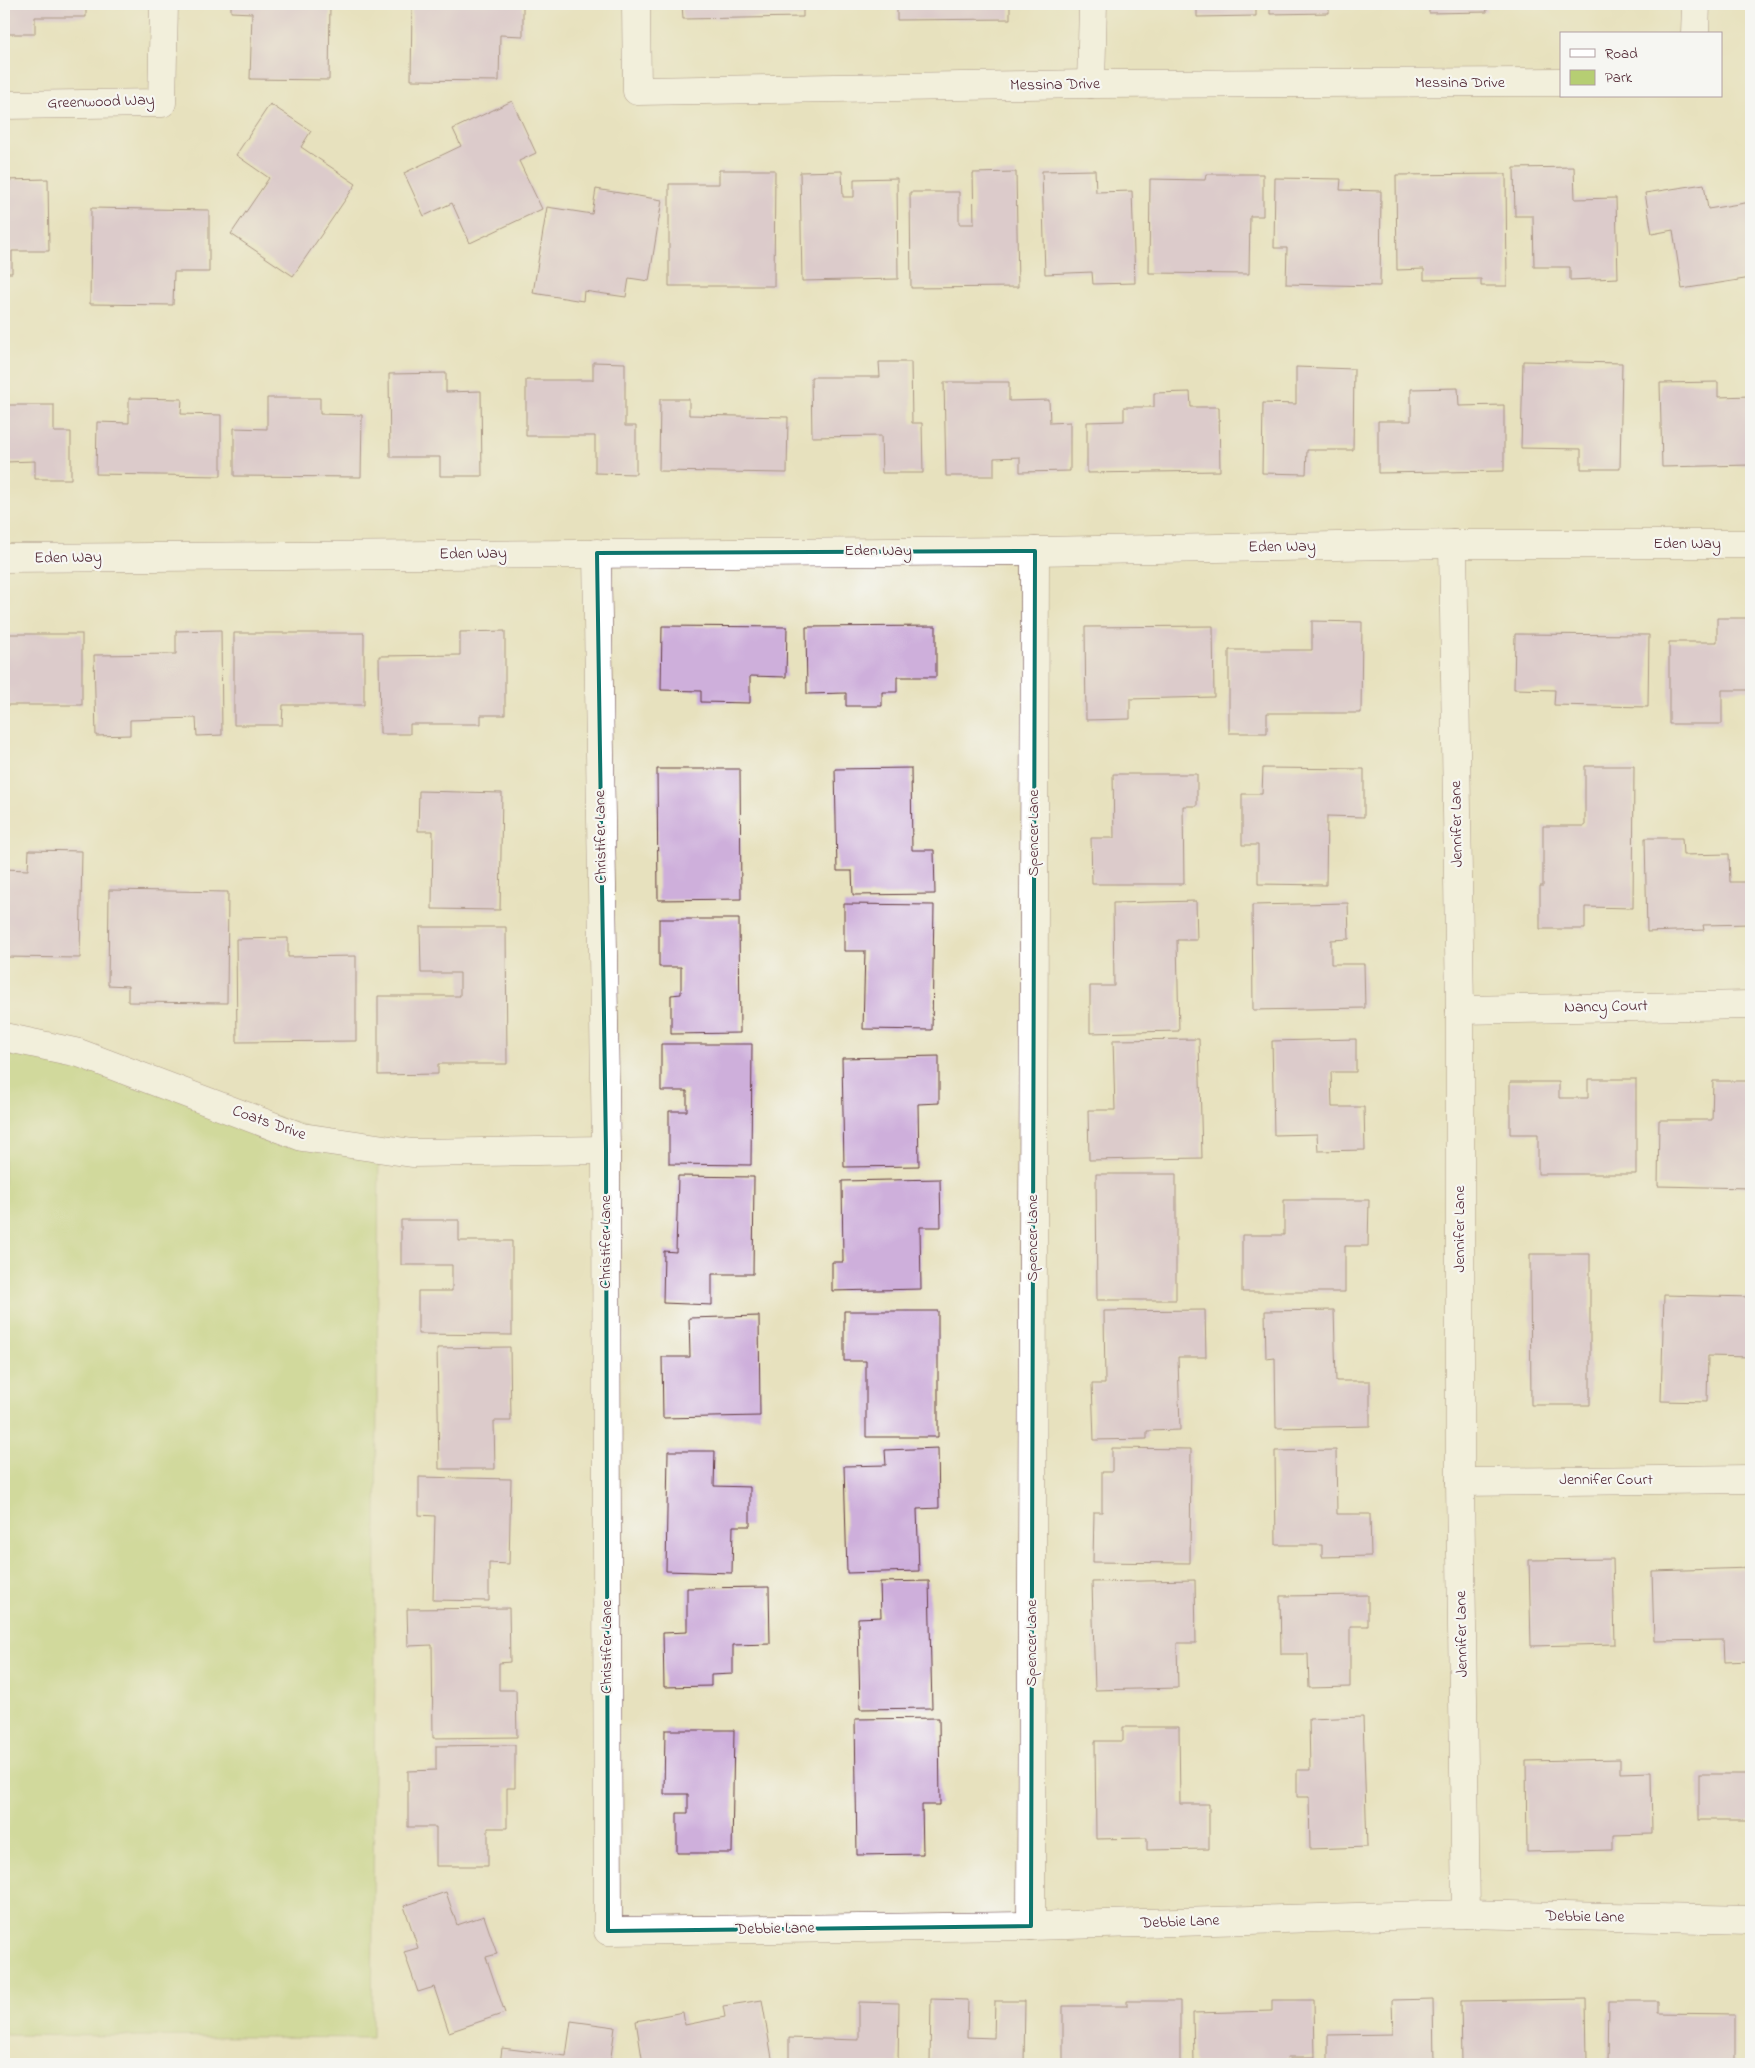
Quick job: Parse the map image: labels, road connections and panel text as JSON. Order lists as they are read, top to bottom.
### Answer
{
  "streets": {
    "street": [
      "Messina Drive",
      "Greenwood Way",
      "Eden Way",
      "Jennifer Lane",
      "Spencer Lane",
      "Christifer Lane",
      "Nancy Court",
      "Coats Drive",
      "Jennifer Court",
      "Debbie Lane"
    ]
  },
  "crossings": [
    ["Eden Way", "Jennifer Lane"],
    ["Eden Way", "Spencer Lane"],
    ["Eden Way", "Christifer Lane"],
    ["Jennifer Lane", "Nancy Court"],
    ["Jennifer Lane", "Jennifer Court"],
    ["Jennifer Lane", "Debbie Lane"],
    ["Spencer Lane", "Debbie Lane"],
    ["Christifer Lane", "Coats Drive"],
    ["Christifer Lane", "Debbie Lane"]
  ],
  "legend": ["Road", "Park"]
}
